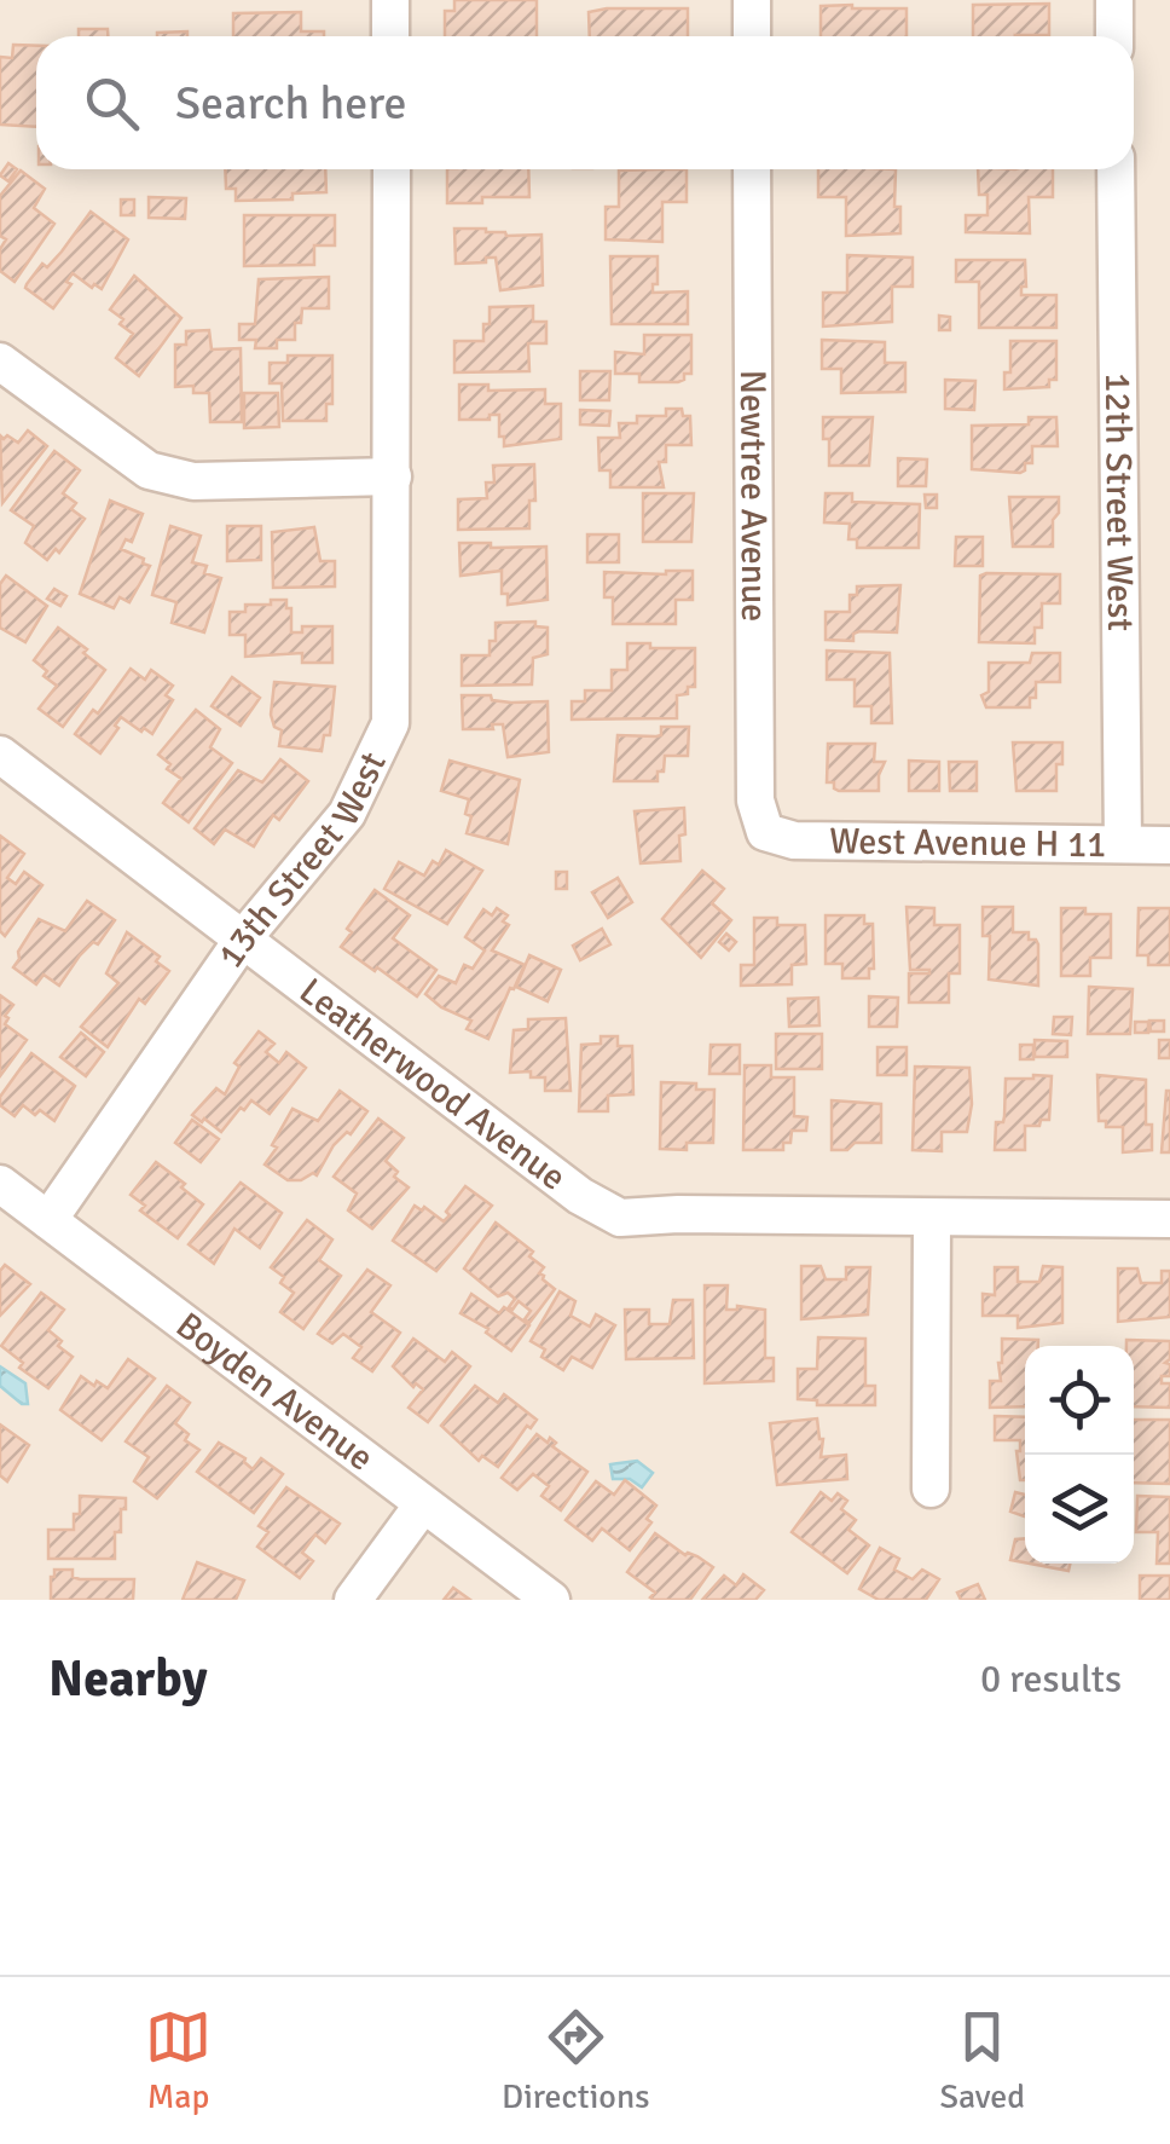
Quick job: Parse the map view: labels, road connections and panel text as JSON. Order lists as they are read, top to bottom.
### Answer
{
  "streets": {
    "street": [
      "Newtree Avenue",
      "12th Street West",
      "West Avenue H 11",
      "13th Street West",
      "Leatherwood Avenue",
      "Boyden Avenue"
    ]
  },
  "crossings": [
    ["Newtree Avenue", "West Avenue H 11"],
    ["12th Street West", "West Avenue H 11"],
    ["13th Street West", "Leatherwood Avenue"],
    ["13th Street West", "Boyden Avenue"]
  ],
  "page": {
    "search": "Search here",
    "heading": ["Nearby", "0 results"],
    "nav": ["Map", "Directions", "Saved"]
  }
}
